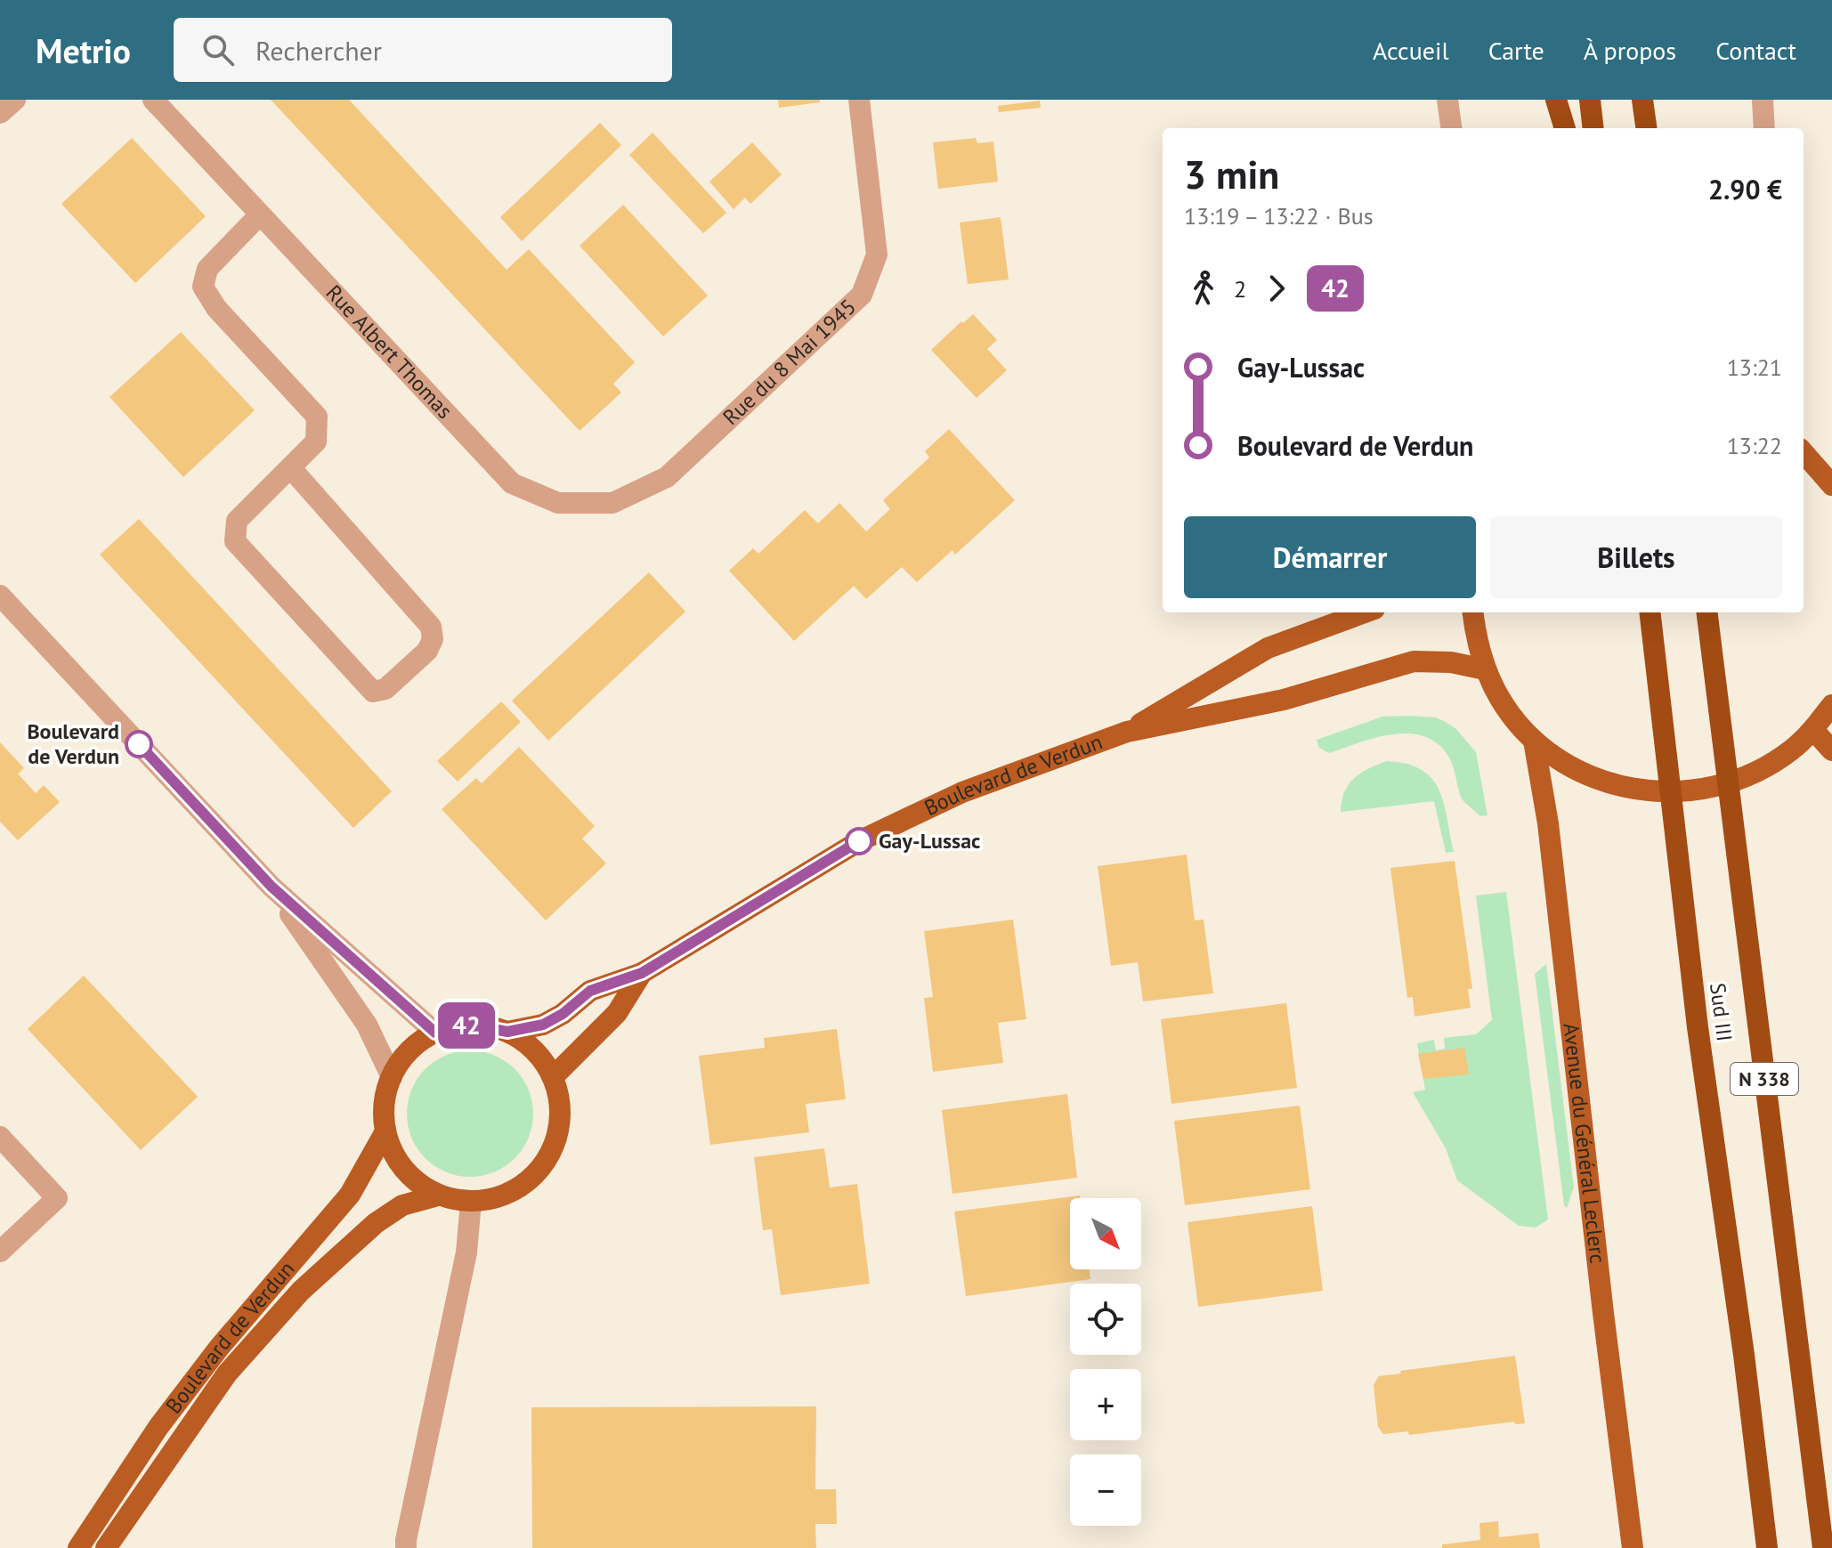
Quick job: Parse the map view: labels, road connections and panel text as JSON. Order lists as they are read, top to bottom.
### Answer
{
  "streets": {
    "highway": ["Sud III", "N 338"],
    "main road": ["Boulevard de Verdun", "Avenue du Général Leclerc"],
    "street": ["Rue Albert Thomas", "Rue du 8 Mai 1945"]
  },
  "crossings": [
    ["Rue Albert Thomas", "Rue du 8 Mai 1945"]
  ],
  "places": ["Boulevard de Verdun", "Gay-Lussac"],
  "lines": ["bus line 42"],
  "north": "bottom right",
  "page": {
    "header": "Metrio",
    "search": "Rechercher",
    "nav": [
      "Accueil",
      "Carte",
      "À propos",
      "Contact"
    ],
    "on_map": "42",
    "heading": ["3 min", "13:19 – 13:22 · Bus", "2.90 €"],
    "legs": ["2", "42"],
    "list": [
      {
        "name": "Gay-Lussac",
        "value": "13:21"
      },
      {
        "name": "Boulevard de Verdun",
        "value": "13:22"
      }
    ],
    "buttons": ["Démarrer", "Billets"],
    "map_buttons": ["+", "−"]
  }
}
